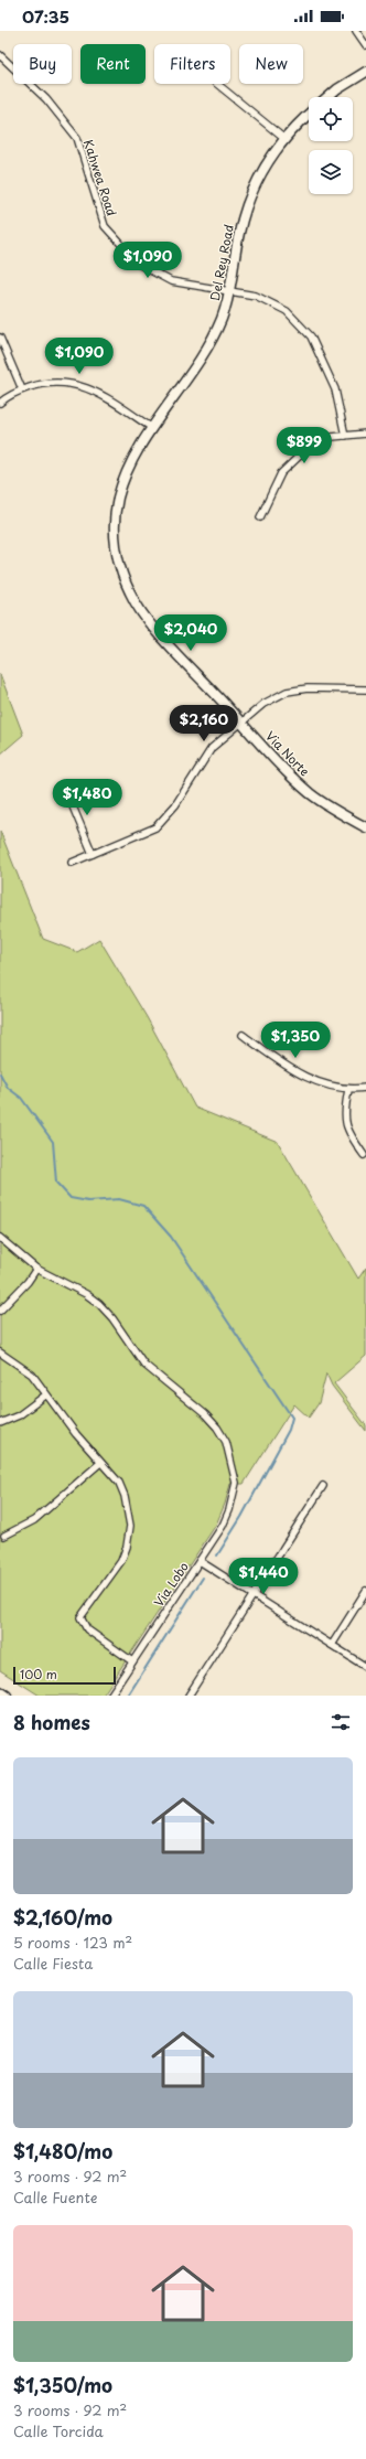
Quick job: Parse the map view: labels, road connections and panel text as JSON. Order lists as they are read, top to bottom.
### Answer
{
  "streets": {
    "street": [
      "Kahwea Road",
      "Del Rey Road",
      "Via Norte",
      "Via Lobo"
    ]
  },
  "crossings": [
    ["Kahwea Road", "Del Rey Road"],
    ["Del Rey Road", "Via Norte"]
  ],
  "scale_bar": "100 m",
  "page": {
    "status": "07:35",
    "chip": [
      "Buy",
      "Rent",
      "Filters",
      "New"
    ],
    "price": [
      "$1,090",
      "$1,090",
      "$899",
      "$2,040",
      "$2,160",
      "$1,480",
      "$1,350",
      "$1,440"
    ],
    "scale": "100 m",
    "heading": "8 homes",
    "list": [
      {
        "name": "$2,160/mo",
        "note": "5 rooms · 123 m² · Calle Fiesta"
      },
      {
        "name": "$1,480/mo",
        "note": "3 rooms · 92 m² · Calle Fuente"
      },
      {
        "name": "$1,350/mo",
        "note": "3 rooms · 92 m² · Calle Torcida"
      }
    ]
  }
}
